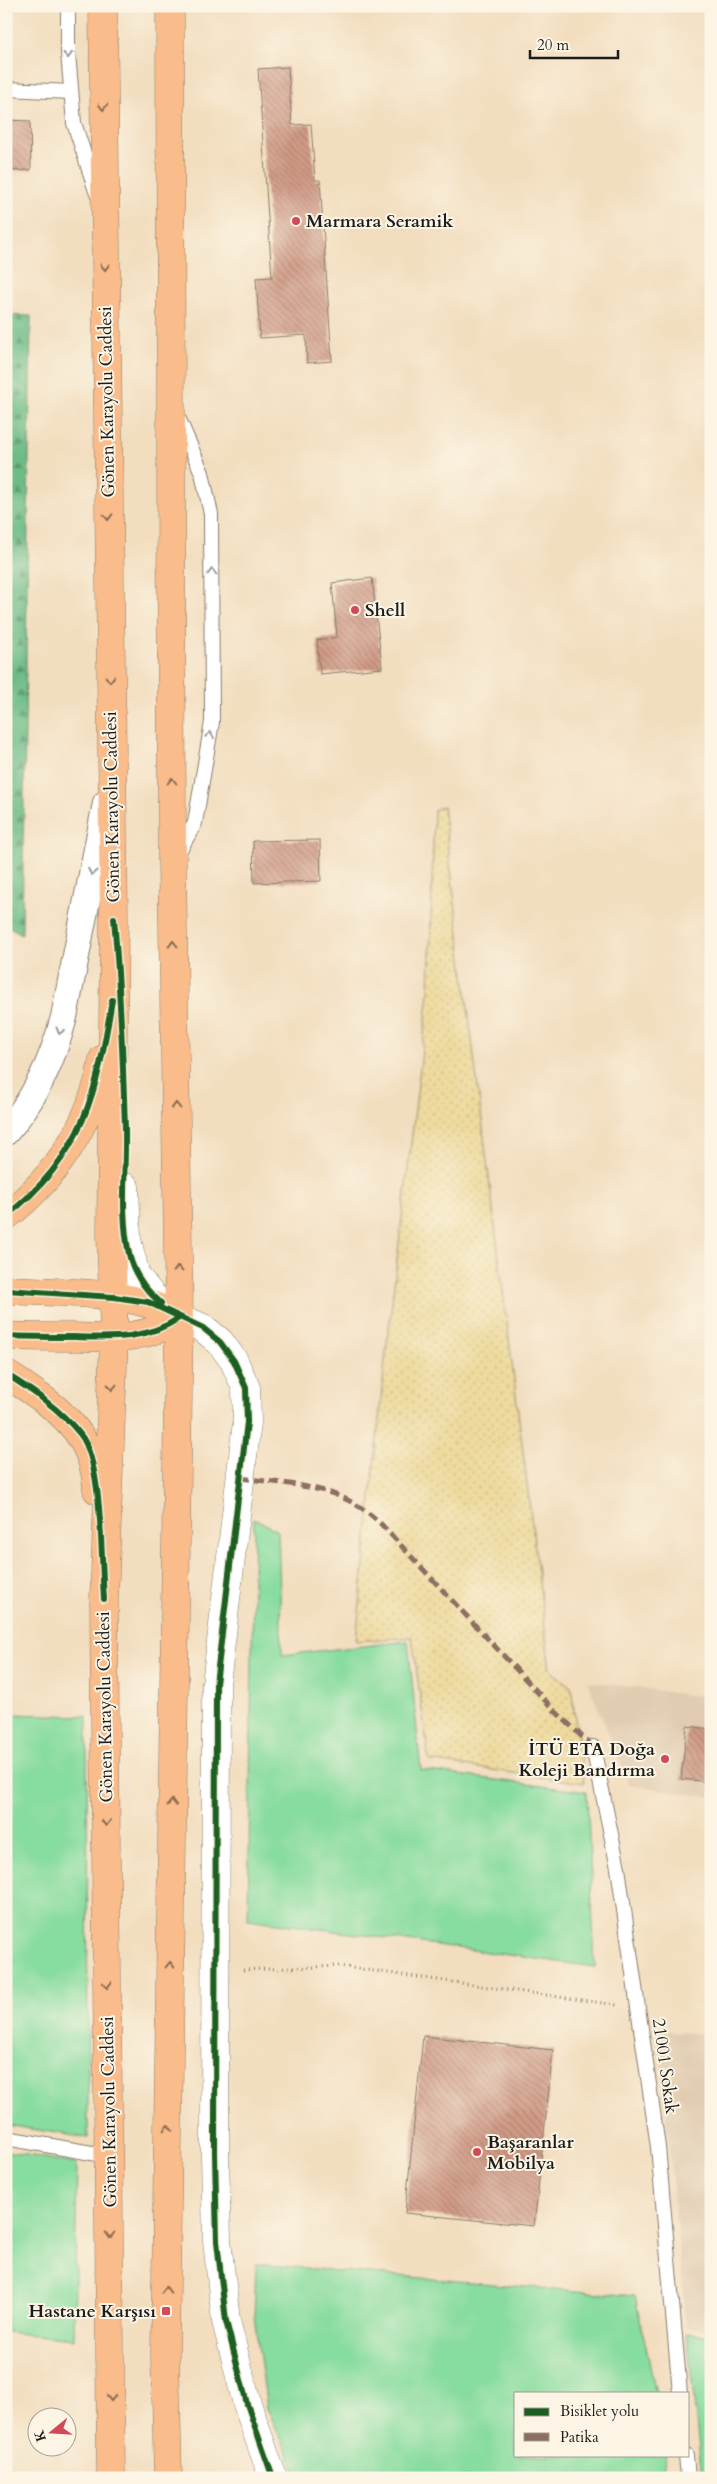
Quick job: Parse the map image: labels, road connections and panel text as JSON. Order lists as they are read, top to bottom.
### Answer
{
  "streets": {
    "highway": ["Gönen Karayolu Caddesi"],
    "lane": ["21001 Sokak"]
  },
  "places": {
    "other": [
      "Marmara Seramik",
      "Shell",
      "İTÜ ETA Doğa Koleji Bandırma",
      "Başaranlar Mobilya"
    ],
    "transit": ["Hastane Karşısı"]
  },
  "legend": ["Bisiklet yolu", "Patika"],
  "scale_bar": "20 m",
  "north": "left"
}
